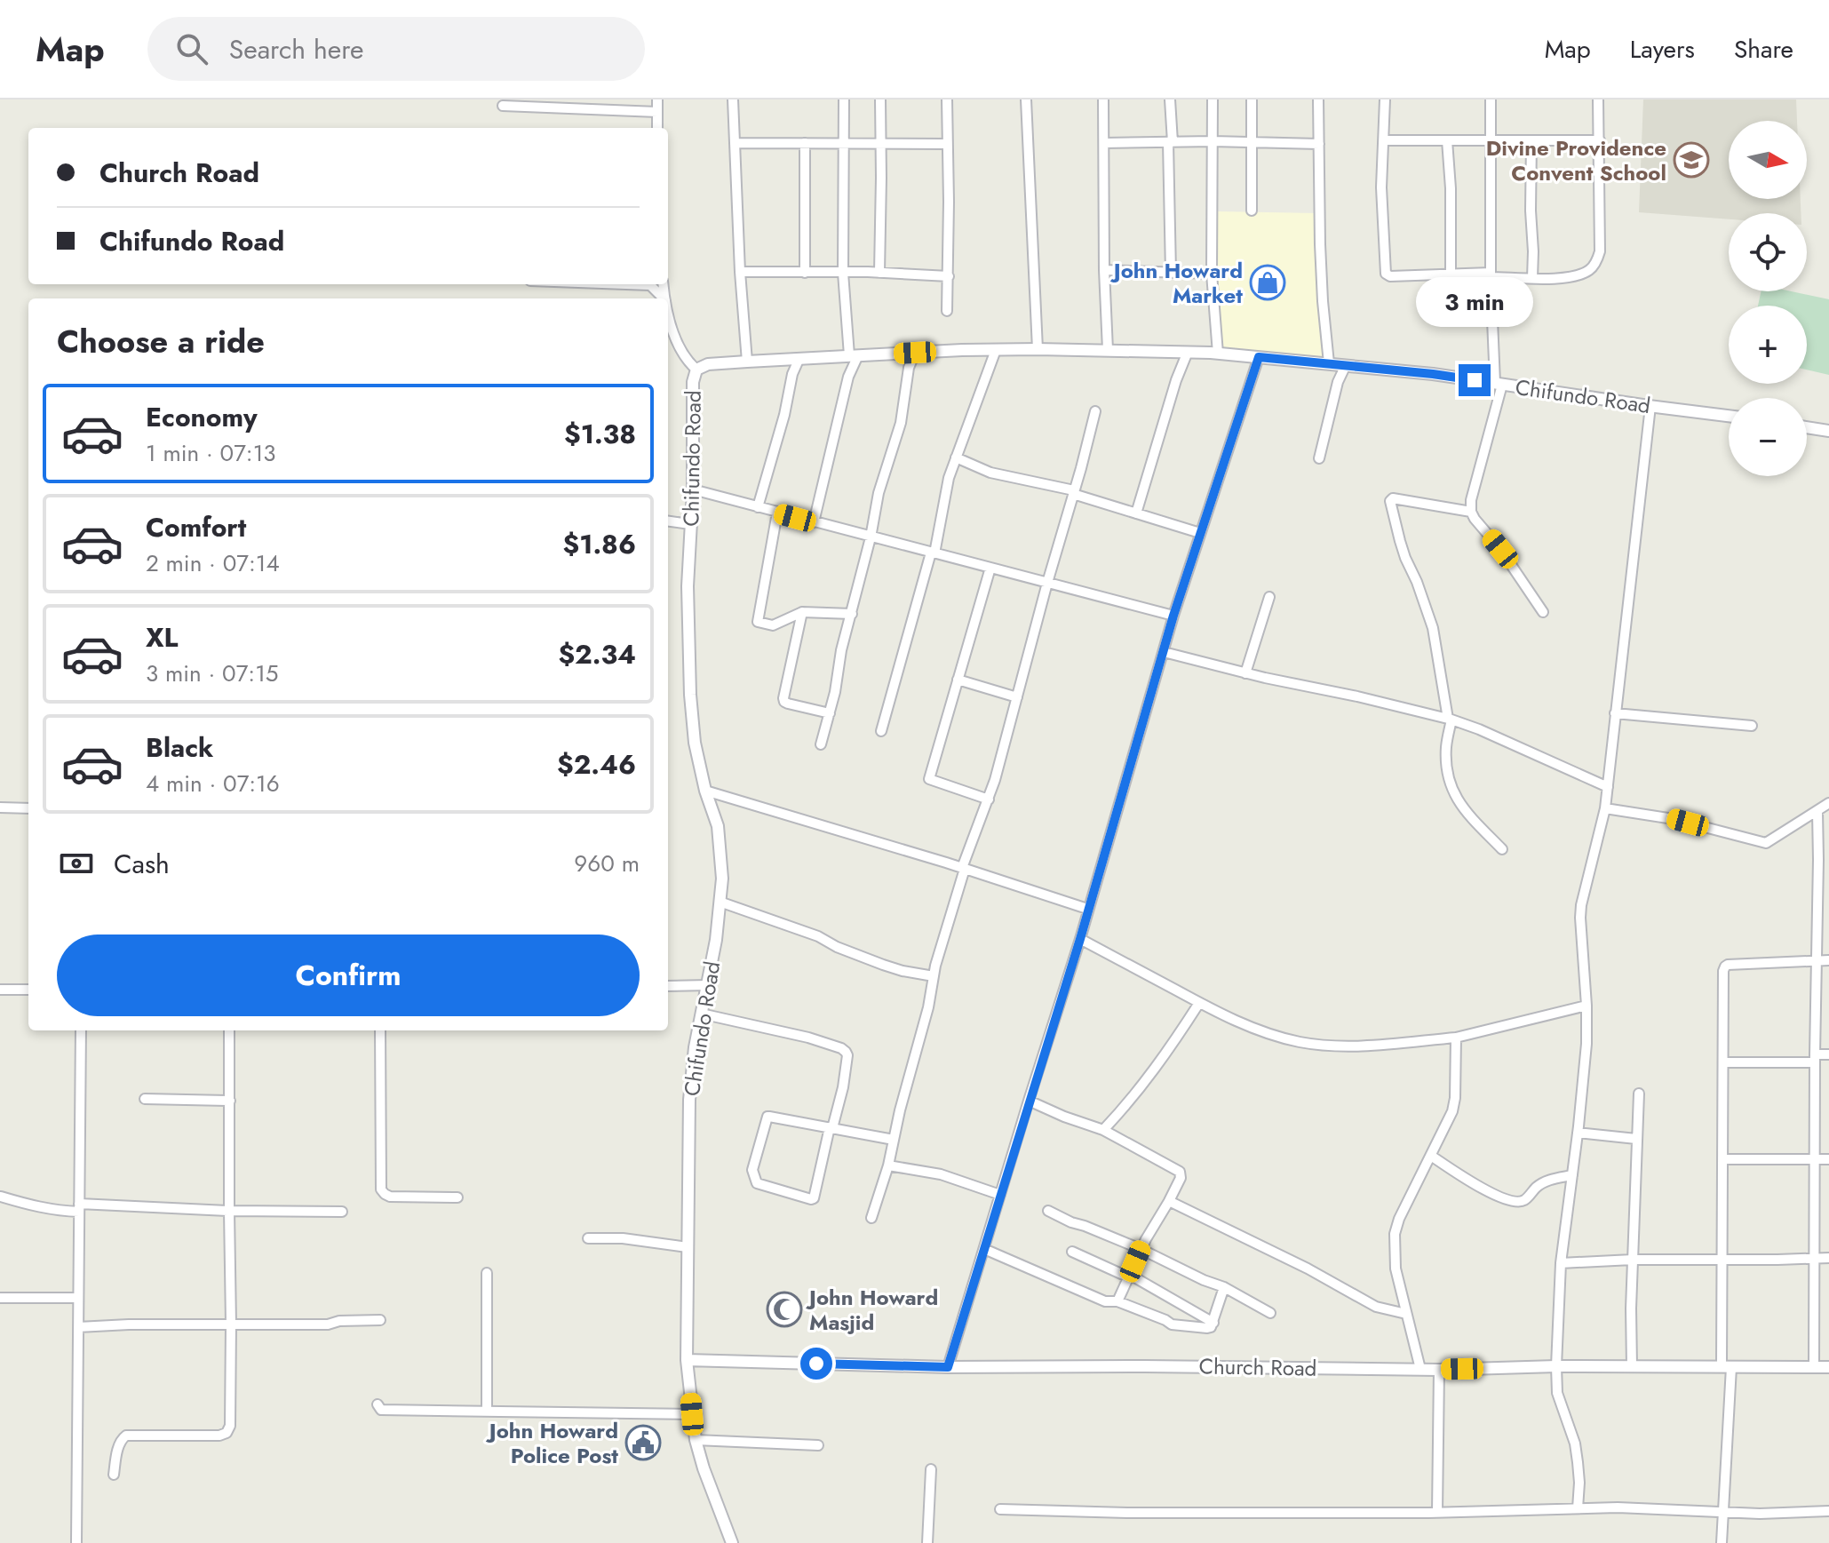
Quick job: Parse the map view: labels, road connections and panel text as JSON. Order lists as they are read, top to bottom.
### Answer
{
  "streets": {
    "street": ["Chifundo Road", "Church Road"]
  },
  "crossings": [
    ["Chifundo Road", "Church Road"]
  ],
  "places": {
    "school or university": ["Divine Providence Convent School"],
    "shop": ["John Howard Market"],
    "mosque": ["John Howard Masjid"],
    "public building": ["John Howard Police Post"]
  },
  "north": "right",
  "page": {
    "header": "Map",
    "search": "Search here",
    "nav": ["Map", "Layers", "Share"],
    "map_buttons": ["+", "−"],
    "banner": ["Church Road", "Chifundo Road"],
    "bubble": "3 min",
    "heading": "Choose a ride",
    "list": [
      {
        "name": "Economy",
        "note": "1 min · 07:13",
        "value": "$1.38"
      },
      {
        "name": "Comfort",
        "note": "2 min · 07:14",
        "value": "$1.86"
      },
      {
        "name": "XL",
        "note": "3 min · 07:15",
        "value": "$2.34"
      },
      {
        "name": "Black",
        "note": "4 min · 07:16",
        "value": "$2.46"
      }
    ],
    "pay": ["Cash", "960 m"],
    "buttons": "Confirm"
  }
}
